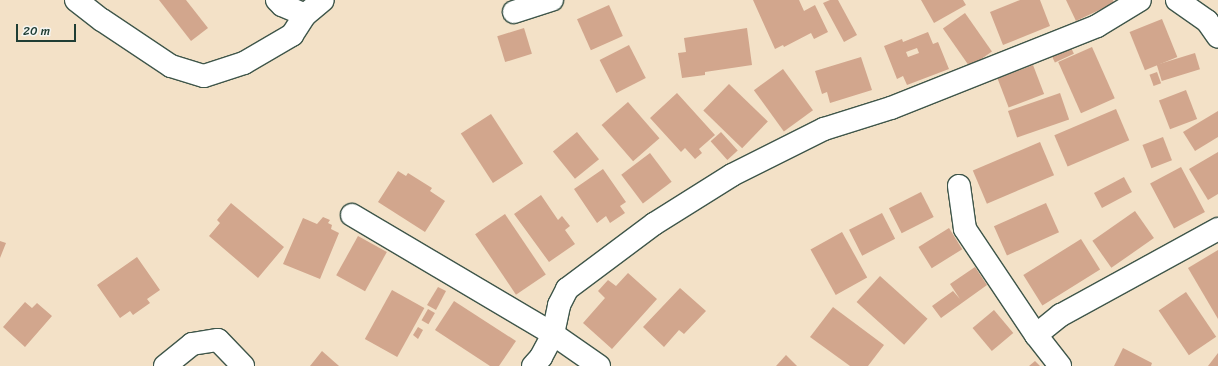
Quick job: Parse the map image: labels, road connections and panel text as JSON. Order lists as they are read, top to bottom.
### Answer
{
  "scale_bar": "20 m"
}
